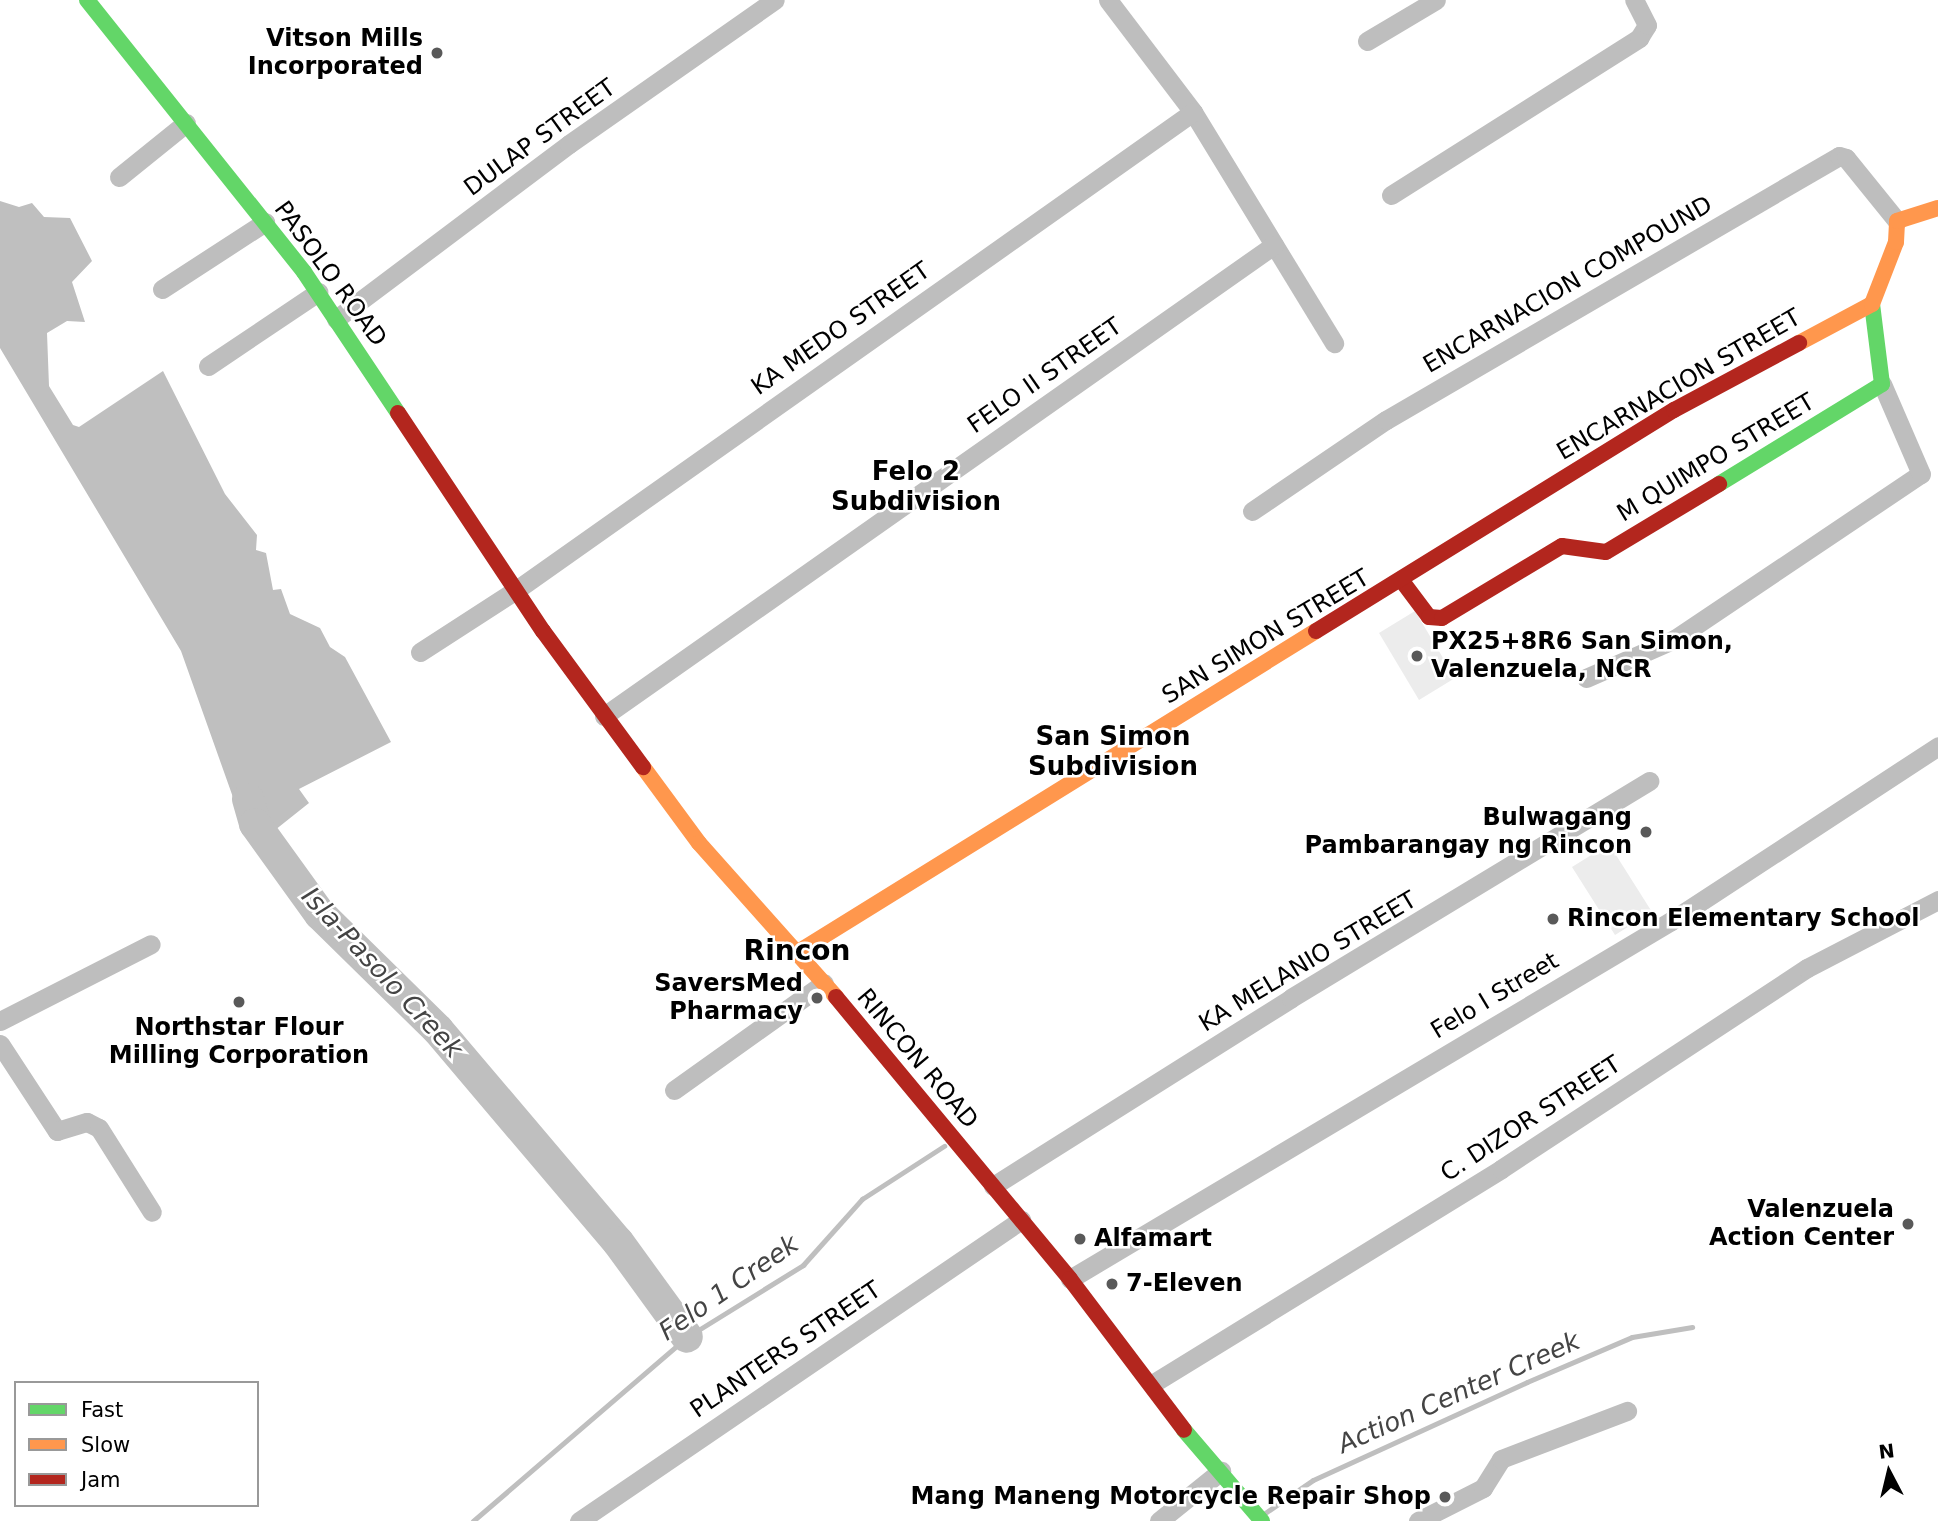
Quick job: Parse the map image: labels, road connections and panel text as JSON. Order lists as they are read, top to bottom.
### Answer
{
  "streets": {
    "street": [
      "DULAP STREET",
      "PASOLO ROAD",
      "ENCARNACION COMPOUND",
      "KA MEDO STREET",
      "FELO II STREET",
      "ENCARNACION STREET",
      "M QUIMPO STREET",
      "SAN SIMON STREET",
      "KA MELANIO STREET",
      "Felo Ⅰ Street",
      "RINCON ROAD",
      "C. DIZOR STREET",
      "PLANTERS STREET"
    ]
  },
  "crossings": [
    ["DULAP STREET", "PASOLO ROAD"],
    ["PASOLO ROAD", "KA MEDO STREET"],
    ["PASOLO ROAD", "RINCON ROAD"],
    ["KA MEDO STREET", "RINCON ROAD"],
    ["FELO II STREET", "RINCON ROAD"],
    ["ENCARNACION STREET", "M QUIMPO STREET"],
    ["ENCARNACION STREET", "SAN SIMON STREET"],
    ["M QUIMPO STREET", "SAN SIMON STREET"],
    ["SAN SIMON STREET", "RINCON ROAD"],
    ["KA MELANIO STREET", "RINCON ROAD"],
    ["Felo Ⅰ Street", "RINCON ROAD"],
    ["RINCON ROAD", "C. DIZOR STREET"],
    ["RINCON ROAD", "PLANTERS STREET"]
  ],
  "districts": ["Felo 2 Subdivision", "San Simon Subdivision", "Rincon"],
  "water": ["Isla-Pasolo Creek", "Felo 1 Creek", "Action Center Creek"],
  "places": [
    "Vitson Mills Incorporated",
    "PX25+8R6 San Simon, Valenzuela, NCR",
    "Bulwagang Pambarangay ng Rincon",
    "Rincon Elementary School",
    "SaversMed Pharmacy",
    "Northstar Flour Milling Corporation",
    "Valenzuela Action Center",
    "Alfamart",
    "7-Eleven",
    "Mang Maneng Motorcycle Repair Shop"
  ],
  "legend": ["Fast", "Slow", "Jam"],
  "north": "top"
}
